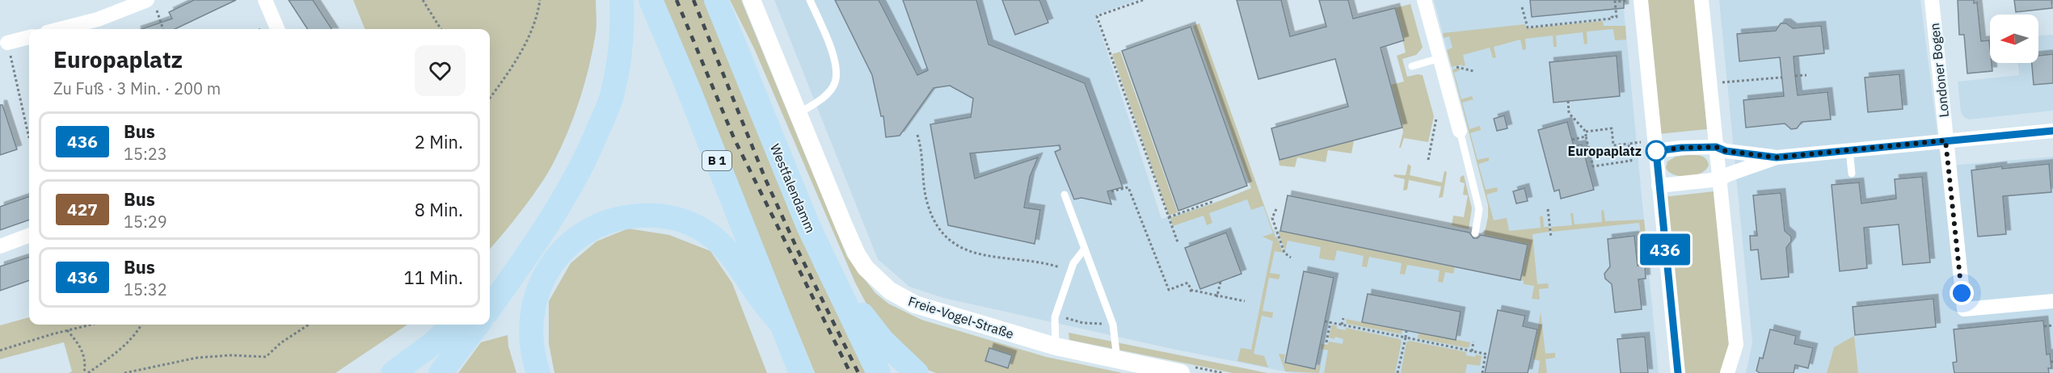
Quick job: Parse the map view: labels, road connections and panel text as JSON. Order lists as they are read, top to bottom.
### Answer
{
  "streets": {
    "highway": ["B 1", "Westfalendamm"],
    "street": ["Londoner Bogen", "Freie-Vogel-Straße"]
  },
  "places": ["Europaplatz"],
  "lines": ["bus line 436"],
  "north": "left",
  "page": {
    "on_map": "436",
    "heading": ["Europaplatz", "Zu Fuß · 3 Min. · 200 m"],
    "list": [
      {
        "mark": "436",
        "name": "Bus",
        "note": "15:23",
        "value": "2 Min."
      },
      {
        "mark": "427",
        "name": "Bus",
        "note": "15:29",
        "value": "8 Min."
      },
      {
        "mark": "436",
        "name": "Bus",
        "note": "15:32",
        "value": "11 Min."
      }
    ]
  }
}
